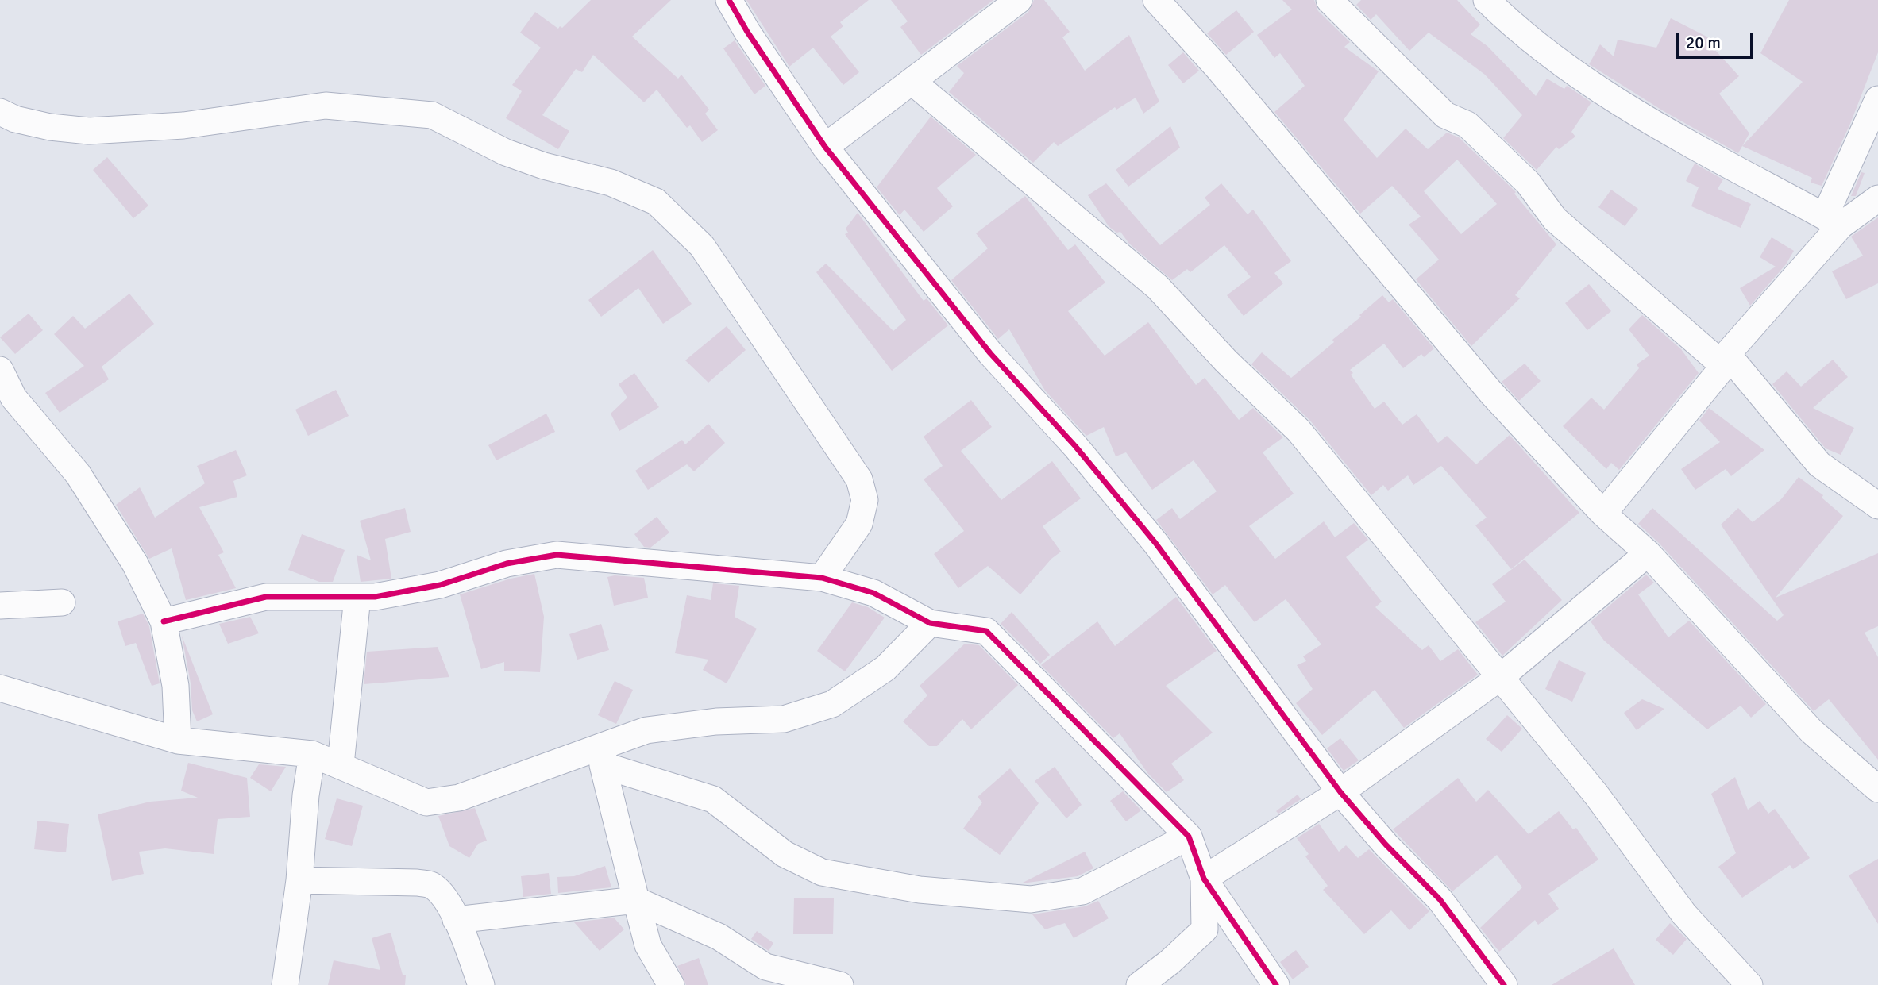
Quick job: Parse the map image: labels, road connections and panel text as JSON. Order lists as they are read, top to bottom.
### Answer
{
  "scale_bar": "20 m"
}
